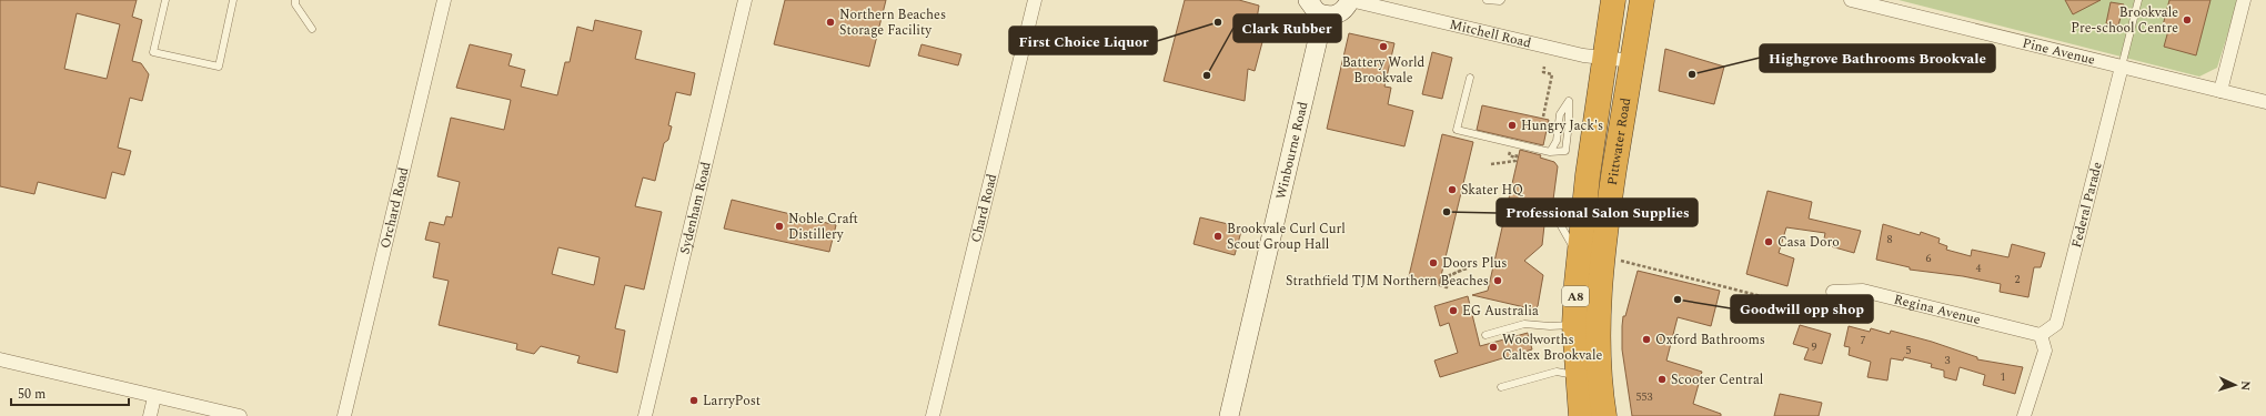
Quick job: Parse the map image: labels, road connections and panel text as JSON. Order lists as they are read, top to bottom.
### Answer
{
  "streets": {
    "highway": ["Pittwater Road", "A8"],
    "main road": ["Winbourne Road"],
    "street": [
      "Mitchell Road",
      "Pine Avenue",
      "Federal Parade",
      "Orchard Road",
      "Sydenham Road",
      "Chard Road",
      "Regina Avenue"
    ]
  },
  "crossings": [
    ["Mitchell Road", "Pittwater Road"],
    ["Pine Avenue", "Federal Parade"],
    ["Federal Parade", "Regina Avenue"]
  ],
  "places": [
    "Brookvale Pre-school Centre",
    "Northern Beaches Storage Facility",
    "First Choice Liquor",
    "Battery World Brookvale",
    "Highgrove Bathrooms Brookvale",
    "Clark Rubber",
    "Hungry Jack's",
    "Skater HQ",
    "Professional Salon Supplies",
    "Noble Craft Distillery",
    "Brookvale Curl Curl Scout Group Hall",
    "Casa Doro",
    "Doors Plus",
    "Strathfield TJM Northern Beaches",
    "Goodwill opp shop",
    "EG Australia",
    "Oxford Bathrooms",
    "Woolworths Caltex Brookvale",
    "Scooter Central",
    "LarryPost"
  ],
  "house_numbers": [
    "8",
    "6",
    "4",
    "2",
    "7",
    "9",
    "5",
    "3",
    "1",
    "553"
  ],
  "scale_bar": "50 m",
  "north": "right"
}
